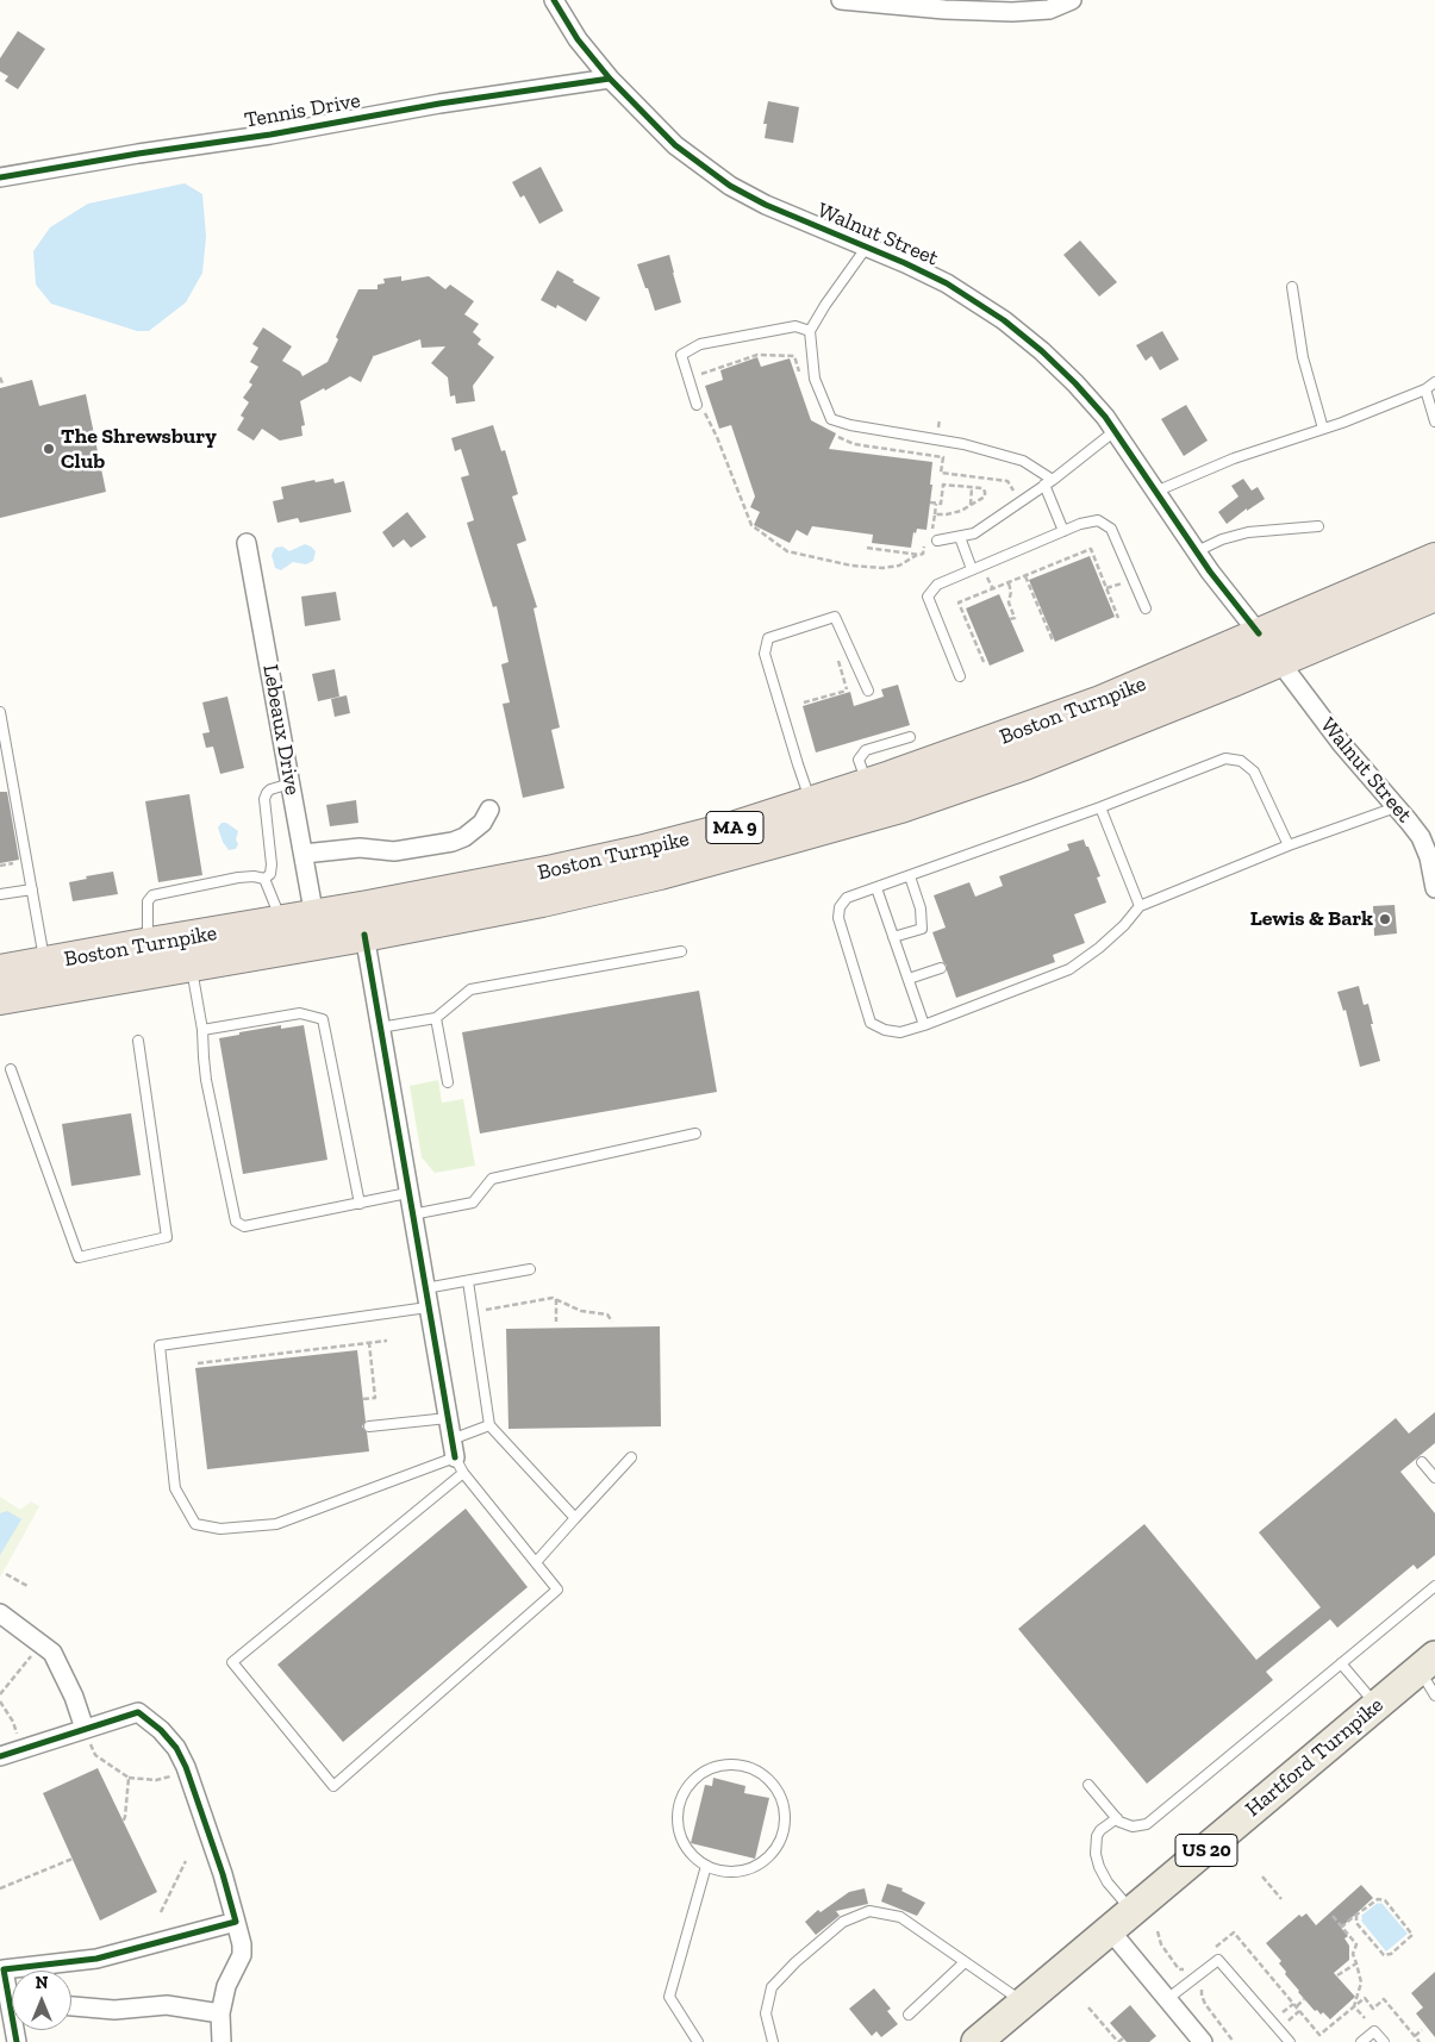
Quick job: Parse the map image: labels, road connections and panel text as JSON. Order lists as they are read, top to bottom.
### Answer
{
  "streets": {
    "highway": ["Boston Turnpike", "MA 9"],
    "main road": ["Hartford Turnpike", "US 20"],
    "street": ["Tennis Drive", "Walnut Street", "Lebeaux Drive"]
  },
  "crossings": [
    ["Tennis Drive", "Walnut Street"],
    ["Walnut Street", "Boston Turnpike"],
    ["Boston Turnpike", "Lebeaux Drive"]
  ],
  "places": ["The Shrewsbury Club", "Lewis & Bark"],
  "north": "top"
}
